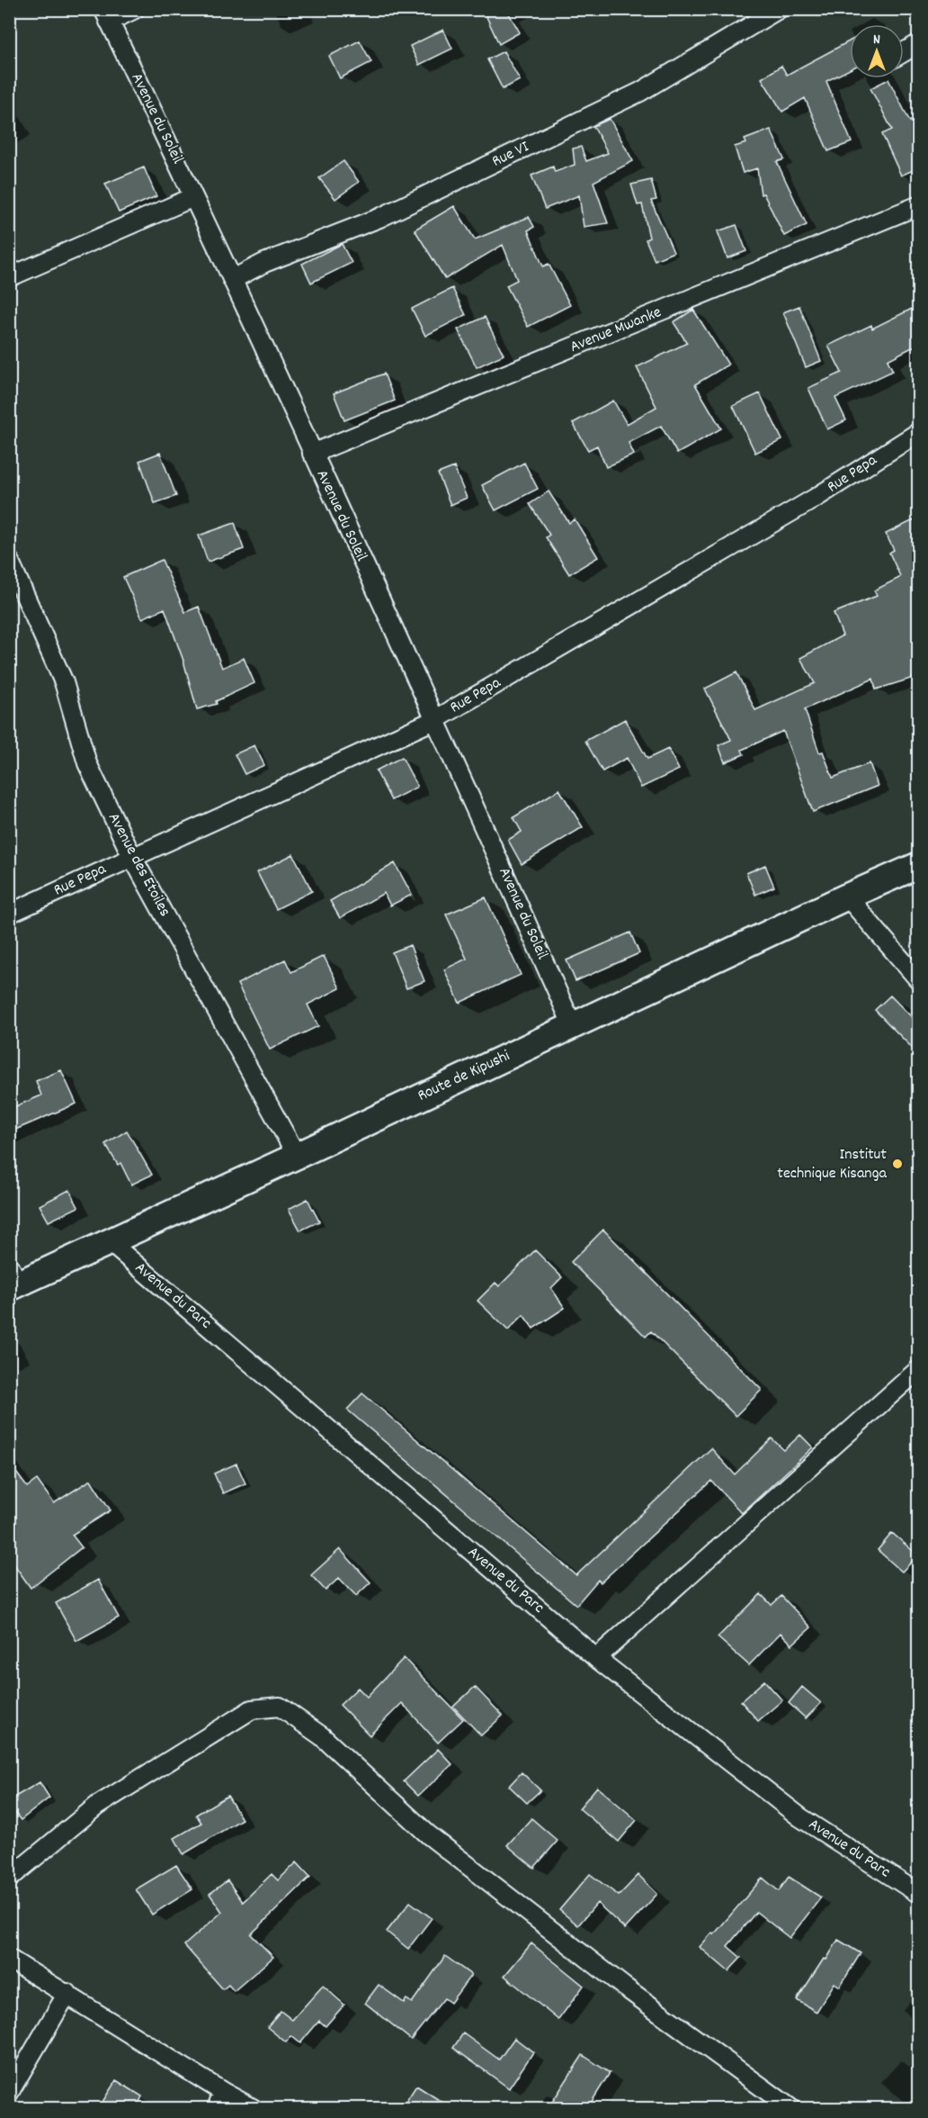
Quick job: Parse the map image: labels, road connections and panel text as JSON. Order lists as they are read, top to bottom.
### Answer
{
  "streets": {
    "main road": ["Route de Kipushi"],
    "street": [
      "Avenue du Soleil",
      "Rue VI",
      "Avenue Mwanke",
      "Rue Pepa",
      "Avenue des Etoiles",
      "Avenue du Parc"
    ]
  },
  "crossings": [
    ["Avenue du Soleil", "Rue VI"],
    ["Avenue du Soleil", "Avenue Mwanke"],
    ["Avenue du Soleil", "Rue Pepa"],
    ["Avenue du Soleil", "Route de Kipushi"],
    ["Rue Pepa", "Avenue des Etoiles"],
    ["Avenue des Etoiles", "Route de Kipushi"],
    ["Route de Kipushi", "Avenue du Parc"]
  ],
  "places": ["Institut technique Kisanga"],
  "north": "top"
}
